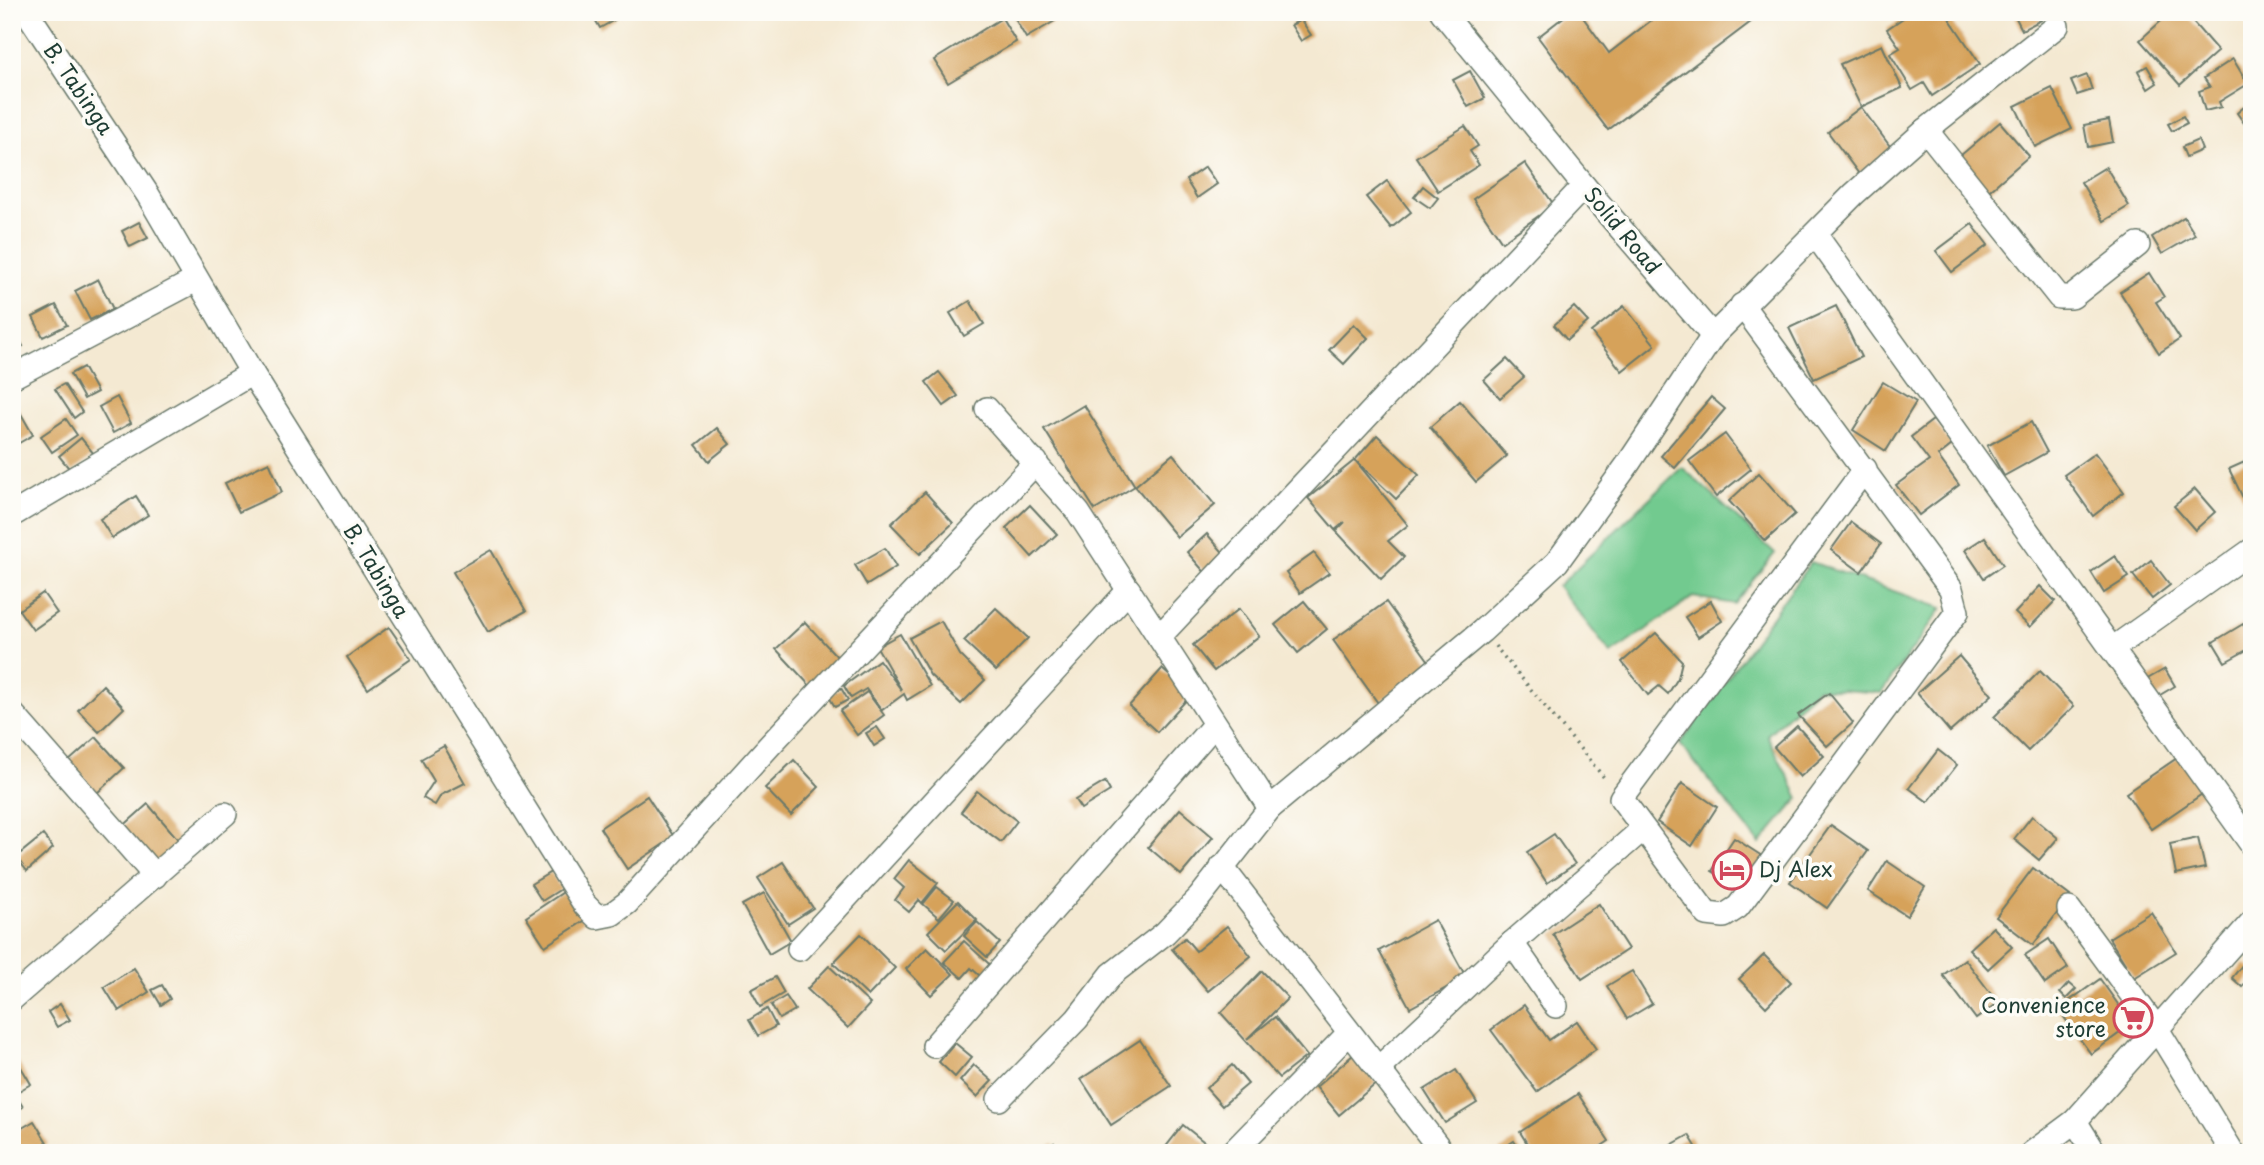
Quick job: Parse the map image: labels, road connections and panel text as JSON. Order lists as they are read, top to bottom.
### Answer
{
  "streets": {
    "street": ["B. Tabinga", "Solid Road"]
  },
  "places": {
    "hotel": ["Dj Alex"],
    "supermarket": ["Convenience store"]
  }
}
